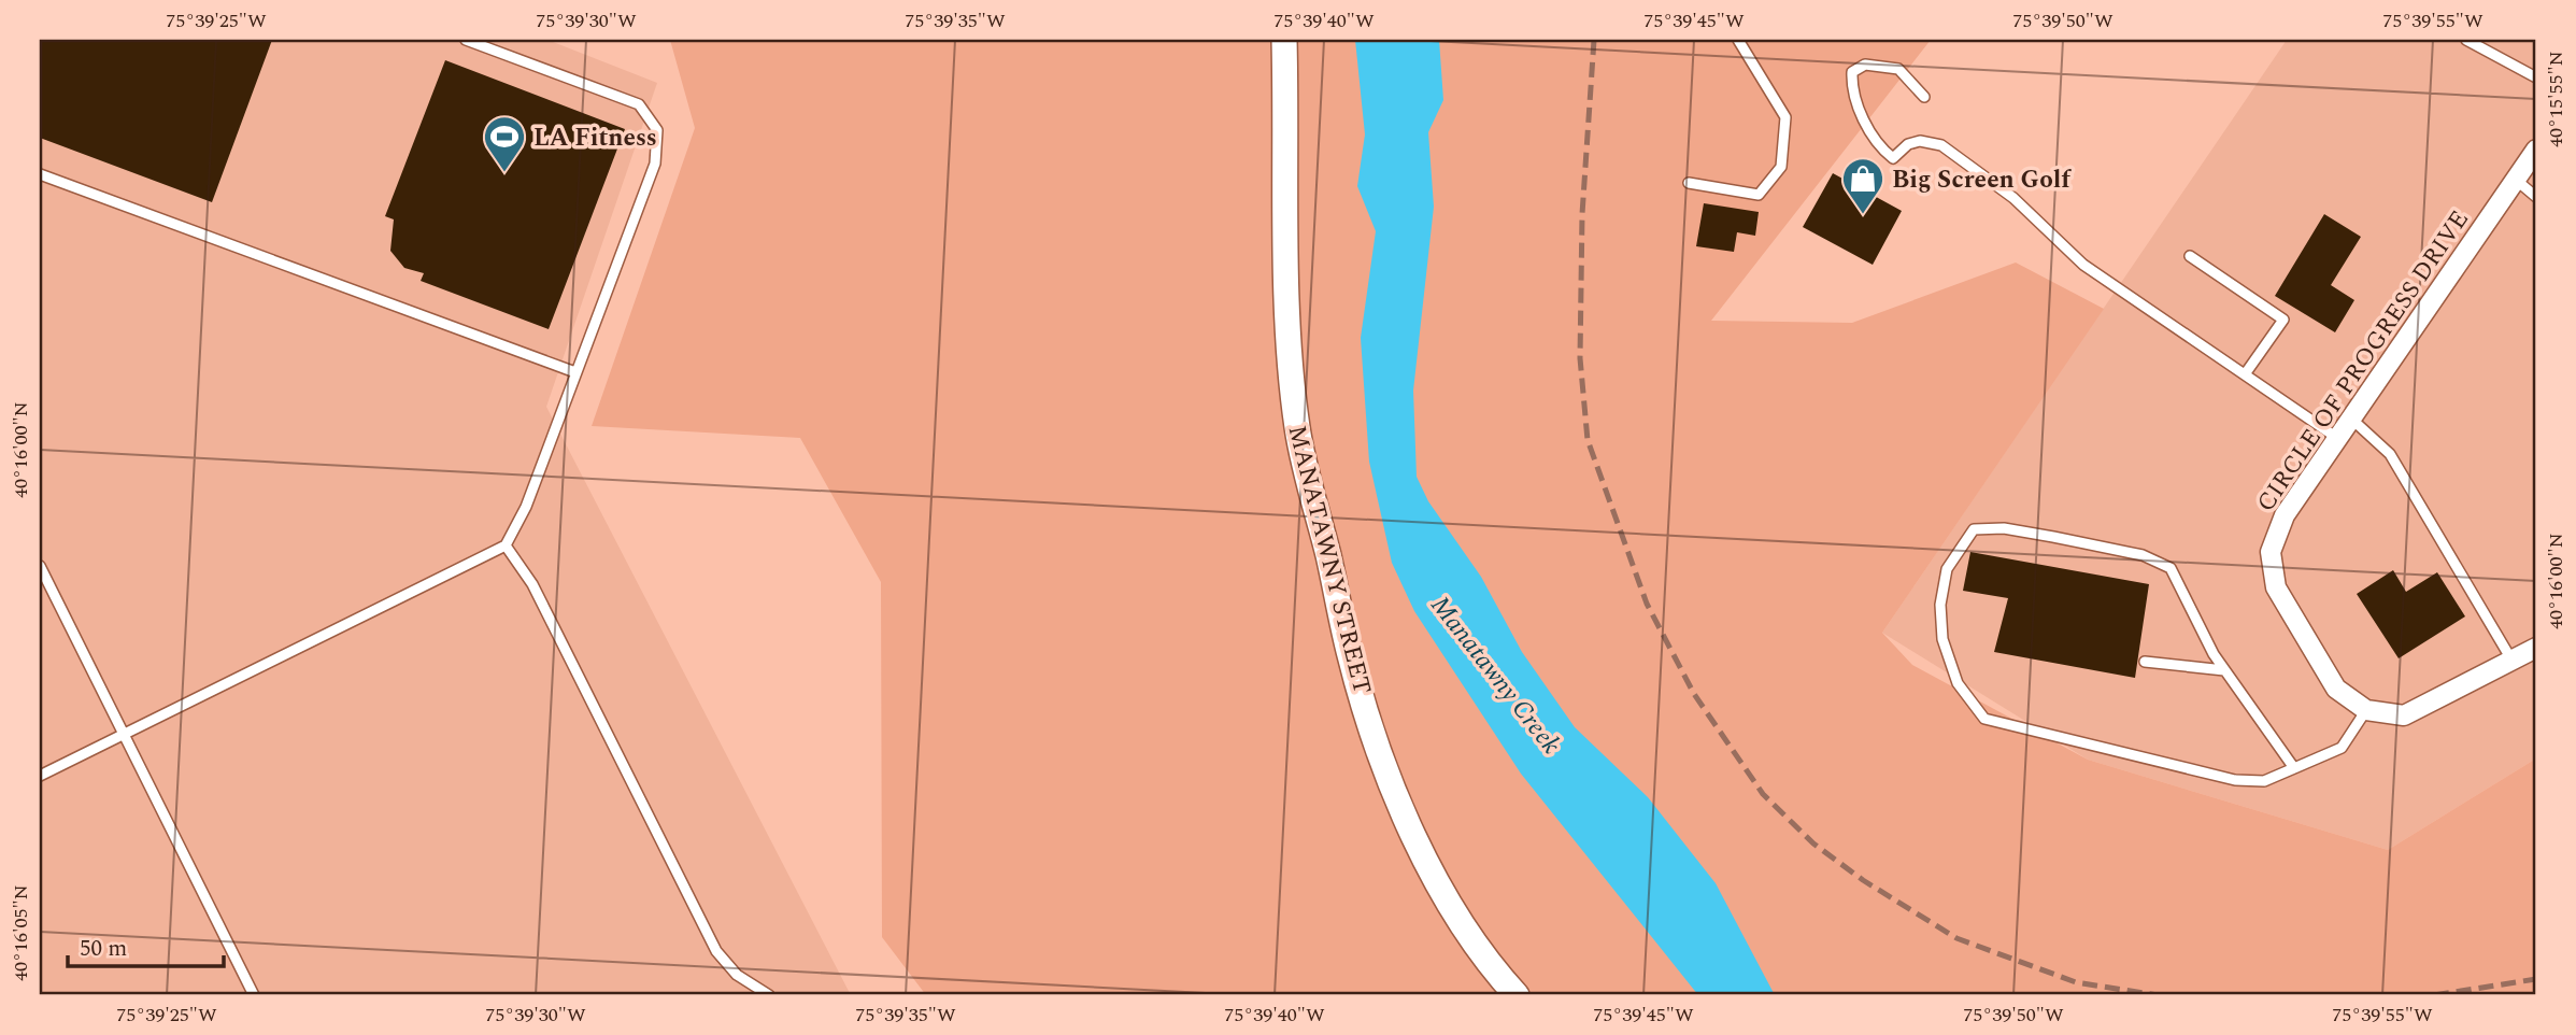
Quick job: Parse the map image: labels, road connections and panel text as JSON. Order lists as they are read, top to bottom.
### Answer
{
  "streets": {
    "street": ["CIRCLE OF PROGRESS DRIVE", "MANATAWNY STREET"]
  },
  "water": ["Manatawny Creek"],
  "places": {
    "sports": ["LA Fitness"],
    "shop": ["Big Screen Golf"]
  },
  "scale_bar": "50 m",
  "coordinates": [
    "75°39'25\"W",
    "75°39'30\"W",
    "75°39'35\"W",
    "75°39'40\"W",
    "75°39'45\"W",
    "75°39'50\"W",
    "75°39'55\"W",
    "40°15'55\"N",
    "40°16'00\"N",
    "40°16'05\"N"
  ]
}
